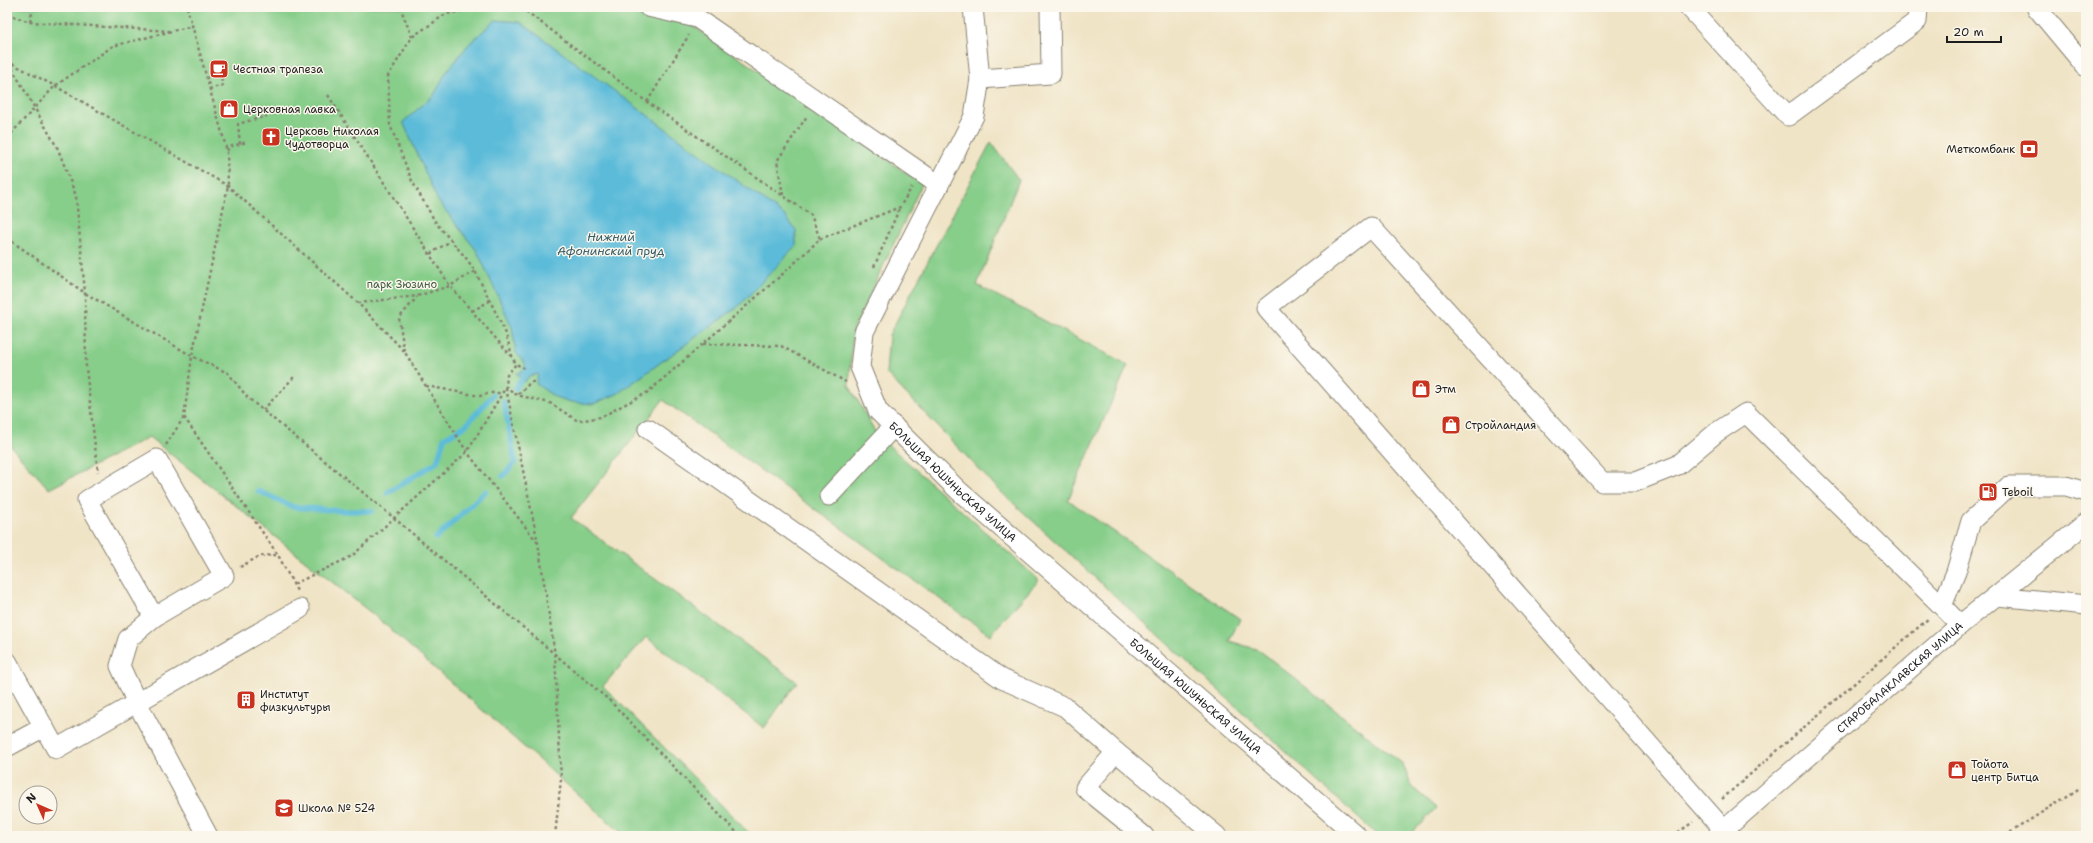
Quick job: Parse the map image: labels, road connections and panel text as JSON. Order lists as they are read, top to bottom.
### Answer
{
  "streets": {
    "street": ["БОЛЬШАЯ ЮШУНЬСКАЯ УЛИЦА", "СТАРОБАЛАКЛАВСКАЯ УЛИЦА"]
  },
  "water": ["Нижний Афонинский пруд"],
  "parks": ["парк Зюзино"],
  "places": {
    "cafe": ["Честная трапеза"],
    "shop": [
      "Церковная лавка",
      "Этм",
      "Стройландия",
      "Тойота центр Битца"
    ],
    "church": ["Церковь Николая Чудотворца"],
    "bank": ["Меткомбанк"],
    "fuel station": ["Teboil"],
    "building": ["Институт физкультуры"],
    "school or university": ["Школа № 524"]
  },
  "scale_bar": "20 m",
  "north": "top left"
}
